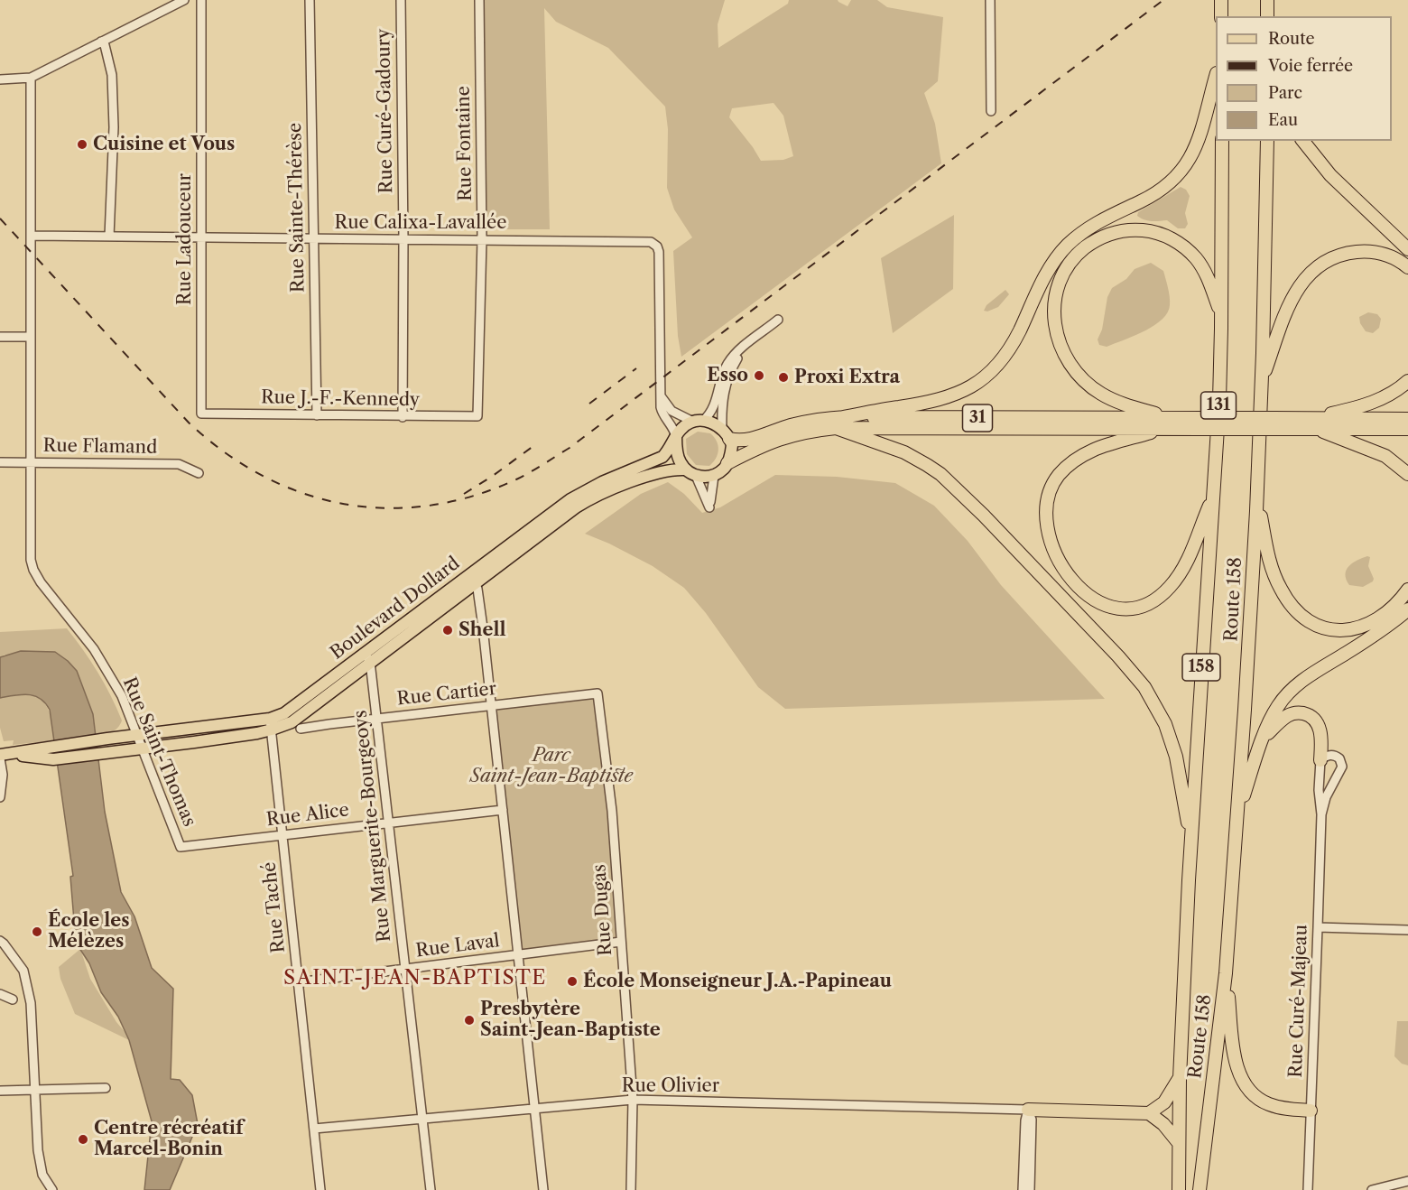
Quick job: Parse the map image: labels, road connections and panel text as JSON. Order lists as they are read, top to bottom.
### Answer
{
  "streets": {
    "highway": [
      "131",
      "31",
      "Route 158",
      "158"
    ],
    "main road": ["Boulevard Dollard"],
    "street": [
      "Rue Curé-Gadoury",
      "Rue Fontaine",
      "Rue Sainte-Thérèse",
      "Rue Calixa-Lavallée",
      "Rue Ladouceur",
      "Rue J.-F.-Kennedy",
      "Rue Flamand",
      "Rue Cartier",
      "Rue Saint-Thomas",
      "Rue Alice",
      "Rue Marguerite-Bourgeoys",
      "Rue Taché",
      "Rue Dugas",
      "Rue Laval",
      "Rue Curé-Majeau",
      "Rue Olivier"
    ]
  },
  "crossings": [
    ["Rue Curé-Gadoury", "Rue Calixa-Lavallée"],
    ["Rue Curé-Gadoury", "Rue J.-F.-Kennedy"],
    ["Rue Fontaine", "Rue Calixa-Lavallée"],
    ["Rue Fontaine", "Rue J.-F.-Kennedy"],
    ["Rue Sainte-Thérèse", "Rue Calixa-Lavallée"],
    ["Rue Sainte-Thérèse", "Rue J.-F.-Kennedy"],
    ["Rue Calixa-Lavallée", "Rue Ladouceur"],
    ["Rue Calixa-Lavallée", "31"],
    ["Rue Calixa-Lavallée", "Boulevard Dollard"],
    ["Rue Calixa-Lavallée", "Rue Saint-Thomas"],
    ["Rue Ladouceur", "Rue J.-F.-Kennedy"],
    ["31", "Boulevard Dollard"],
    ["Rue Flamand", "Rue Saint-Thomas"],
    ["Boulevard Dollard", "Rue Saint-Thomas"],
    ["Boulevard Dollard", "Rue Marguerite-Bourgeoys"],
    ["Boulevard Dollard", "Rue Taché"],
    ["Rue Cartier", "Rue Marguerite-Bourgeoys"],
    ["Rue Cartier", "Rue Dugas"],
    ["Rue Saint-Thomas", "Rue Alice"],
    ["Rue Alice", "Rue Marguerite-Bourgeoys"],
    ["Rue Alice", "Rue Taché"],
    ["Rue Marguerite-Bourgeoys", "Rue Laval"],
    ["Rue Marguerite-Bourgeoys", "Rue Olivier"],
    ["Rue Taché", "Rue Laval"],
    ["Rue Taché", "Rue Olivier"],
    ["Rue Dugas", "Rue Laval"],
    ["Rue Dugas", "Rue Olivier"]
  ],
  "districts": ["SAINT-JEAN-BAPTISTE"],
  "parks": ["Parc Saint-Jean-Baptiste"],
  "places": [
    "Cuisine et Vous",
    "Esso",
    "Proxi Extra",
    "Shell",
    "École les Mélèzes",
    "École Monseigneur J.A.-Papineau",
    "Presbytère Saint-Jean-Baptiste",
    "Centre récréatif Marcel-Bonin"
  ],
  "legend": [
    "Route",
    "Voie ferrée",
    "Parc",
    "Eau"
  ]
}
